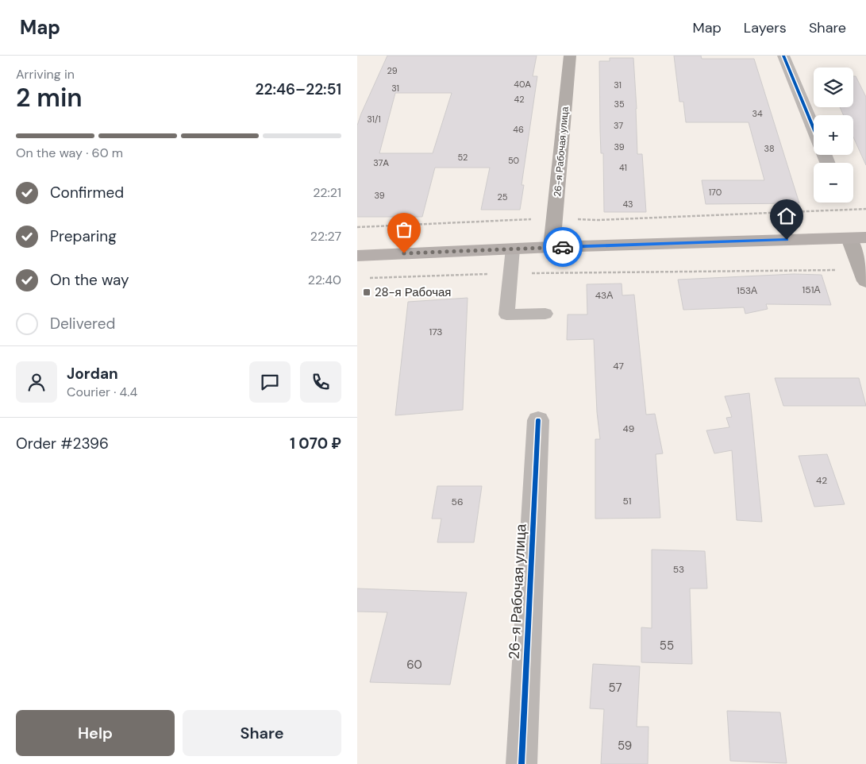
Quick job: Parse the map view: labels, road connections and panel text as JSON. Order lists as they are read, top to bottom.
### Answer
{
  "streets": {
    "main road": ["26-я Рабочая улица"]
  },
  "places": {
    "transit": ["28-я Рабочая"]
  },
  "house_numbers": [
    "29",
    "40А",
    "31",
    "31",
    "42",
    "35",
    "34",
    "31/1",
    "37",
    "46",
    "39",
    "38",
    "52",
    "50",
    "37А",
    "41",
    "170",
    "39",
    "25",
    "43",
    "151А",
    "153А",
    "43А",
    "173",
    "47",
    "49",
    "42",
    "51",
    "56",
    "53",
    "55",
    "60",
    "57",
    "59"
  ],
  "page": {
    "header": "Map",
    "nav": ["Map", "Layers", "Share"],
    "heading": ["2 min", "Arriving in", "22:46–22:51"],
    "panel": [
      "Jordan",
      "Courier · 4.4",
      "Order #2396",
      "1 070 ₽"
    ],
    "map_buttons": ["+", "−"],
    "bar": "On the way · 60 m",
    "list": [
      ["Confirmed", "22:21"],
      ["Preparing", "22:27"],
      ["On the way", "22:40"],
      "Delivered"
    ],
    "buttons": ["Help", "Share"]
  }
}
